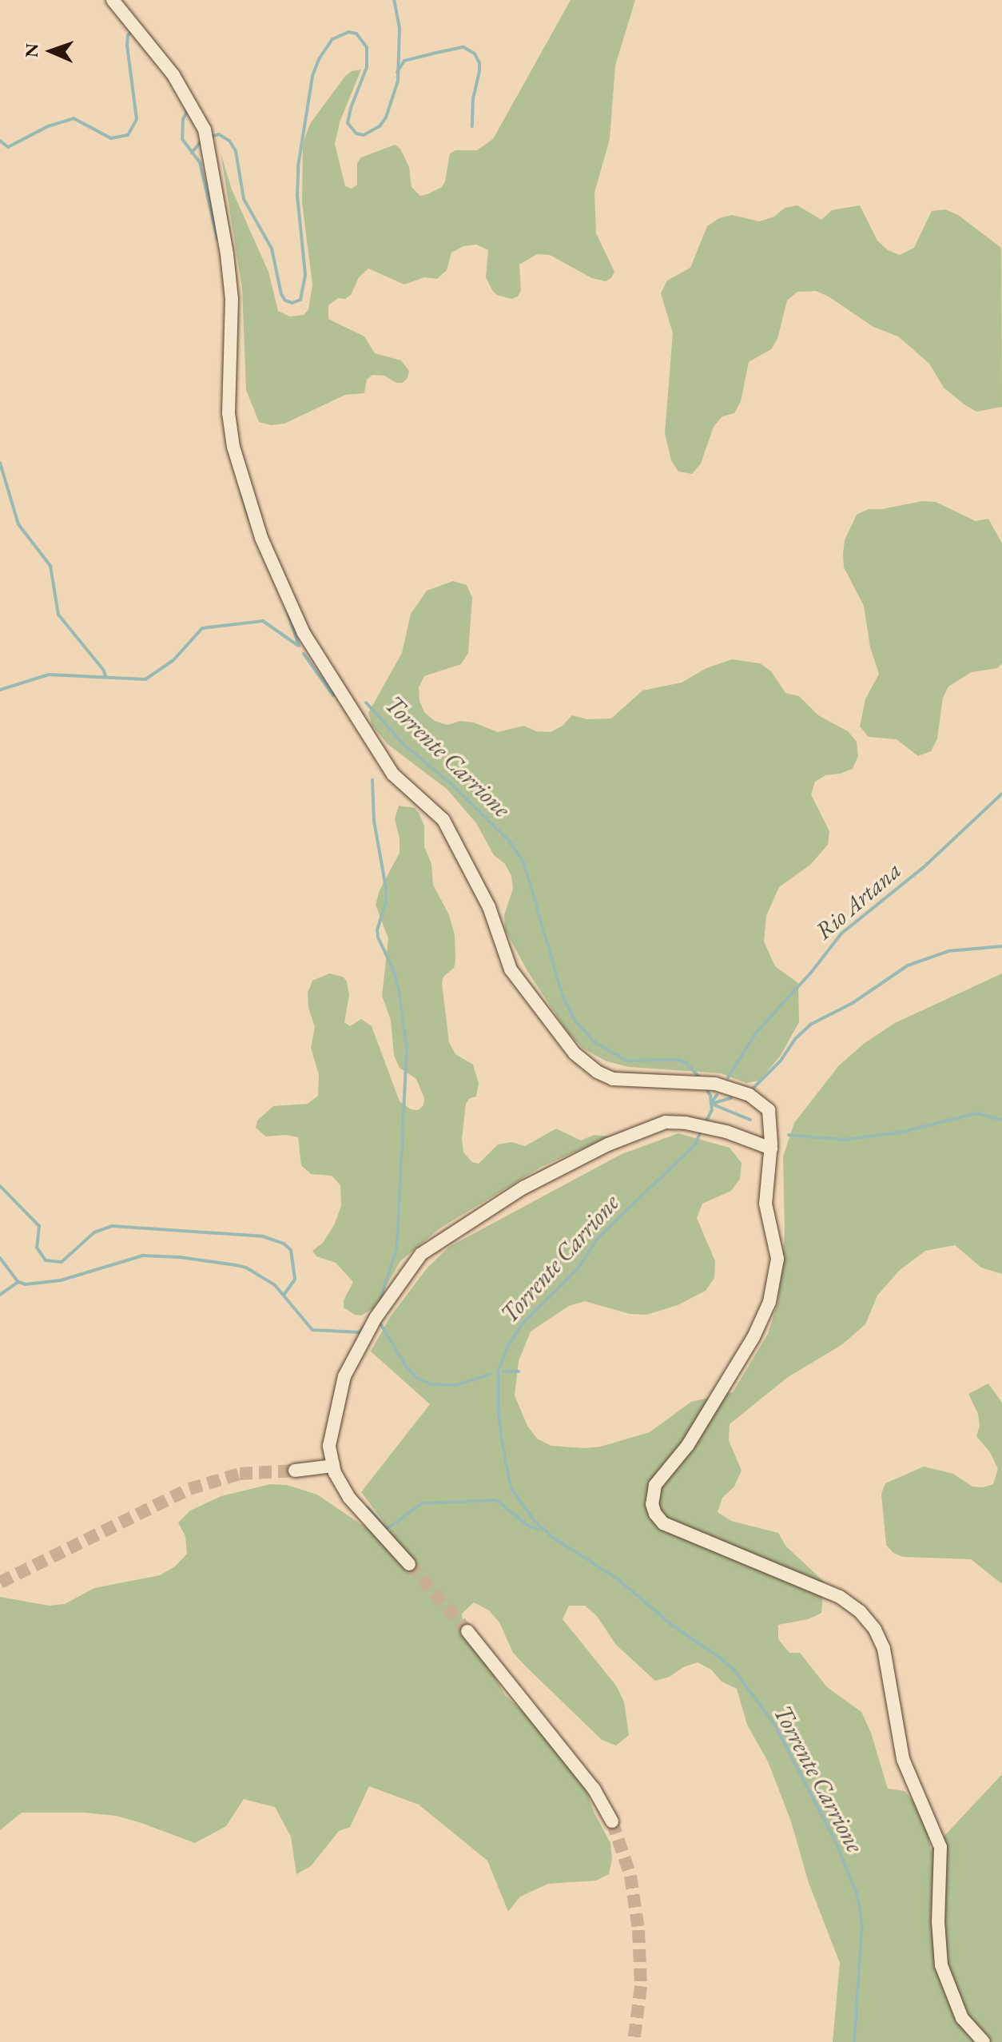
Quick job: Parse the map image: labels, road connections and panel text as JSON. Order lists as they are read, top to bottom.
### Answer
{
  "water": ["Torrente Carrione", "Rio Artana"],
  "north": "left"
}
